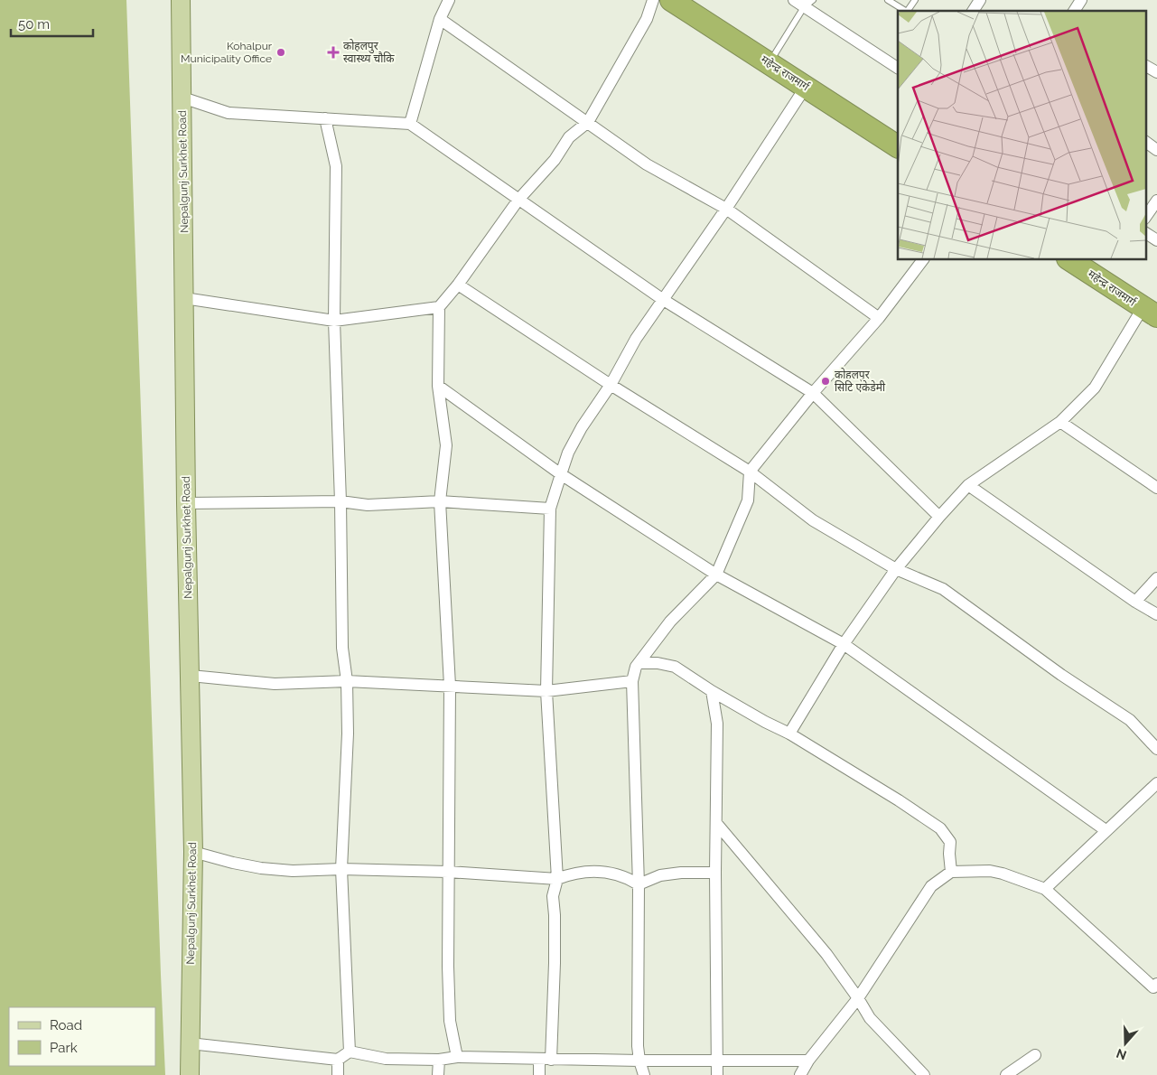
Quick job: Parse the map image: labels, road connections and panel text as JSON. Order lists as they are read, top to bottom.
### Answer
{
  "streets": {
    "highway": ["महेन्द्र राजमार्ग"],
    "main road": ["Nepalgunj Surkhet Road"]
  },
  "places": {
    "other": ["Kohalpur Municipality Office", "कोहलपुर सिटि एकेडेमी"],
    "health": ["कोहलपुर स्वास्थ्य चौकि"]
  },
  "legend": ["Road", "Park"],
  "scale_bar": "50 m",
  "north": "bottom"
}
